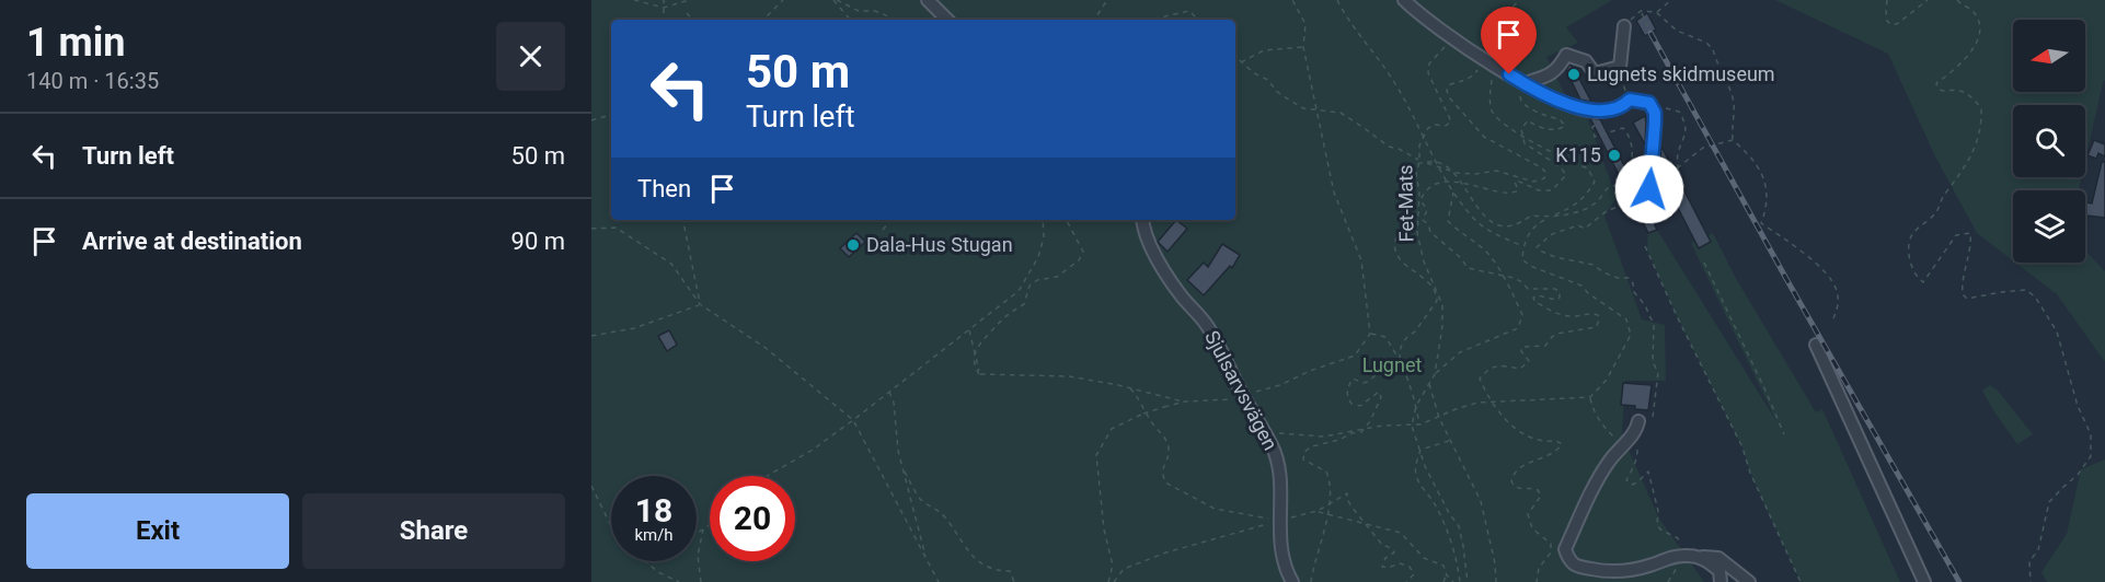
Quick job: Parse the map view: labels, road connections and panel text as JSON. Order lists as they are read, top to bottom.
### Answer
{
  "streets": {
    "street": ["Sjulsarvsvägen"],
    "path": ["Fet-Mats"]
  },
  "parks": ["Lugnet"],
  "places": ["Lugnets skidmuseum", "K115", "Dala-Hus Stugan"],
  "north": "left",
  "page": {
    "heading": ["1 min", "140 m · 16:35"],
    "turn": ["50 m", "Turn left"],
    "list": [
      {
        "name": "Turn left",
        "value": "50 m"
      },
      {
        "name": "Arrive at destination",
        "value": "90 m"
      }
    ],
    "then": "Then",
    "speed": "18 km/h",
    "limit": "20",
    "buttons": ["Exit", "Share"]
  }
}
